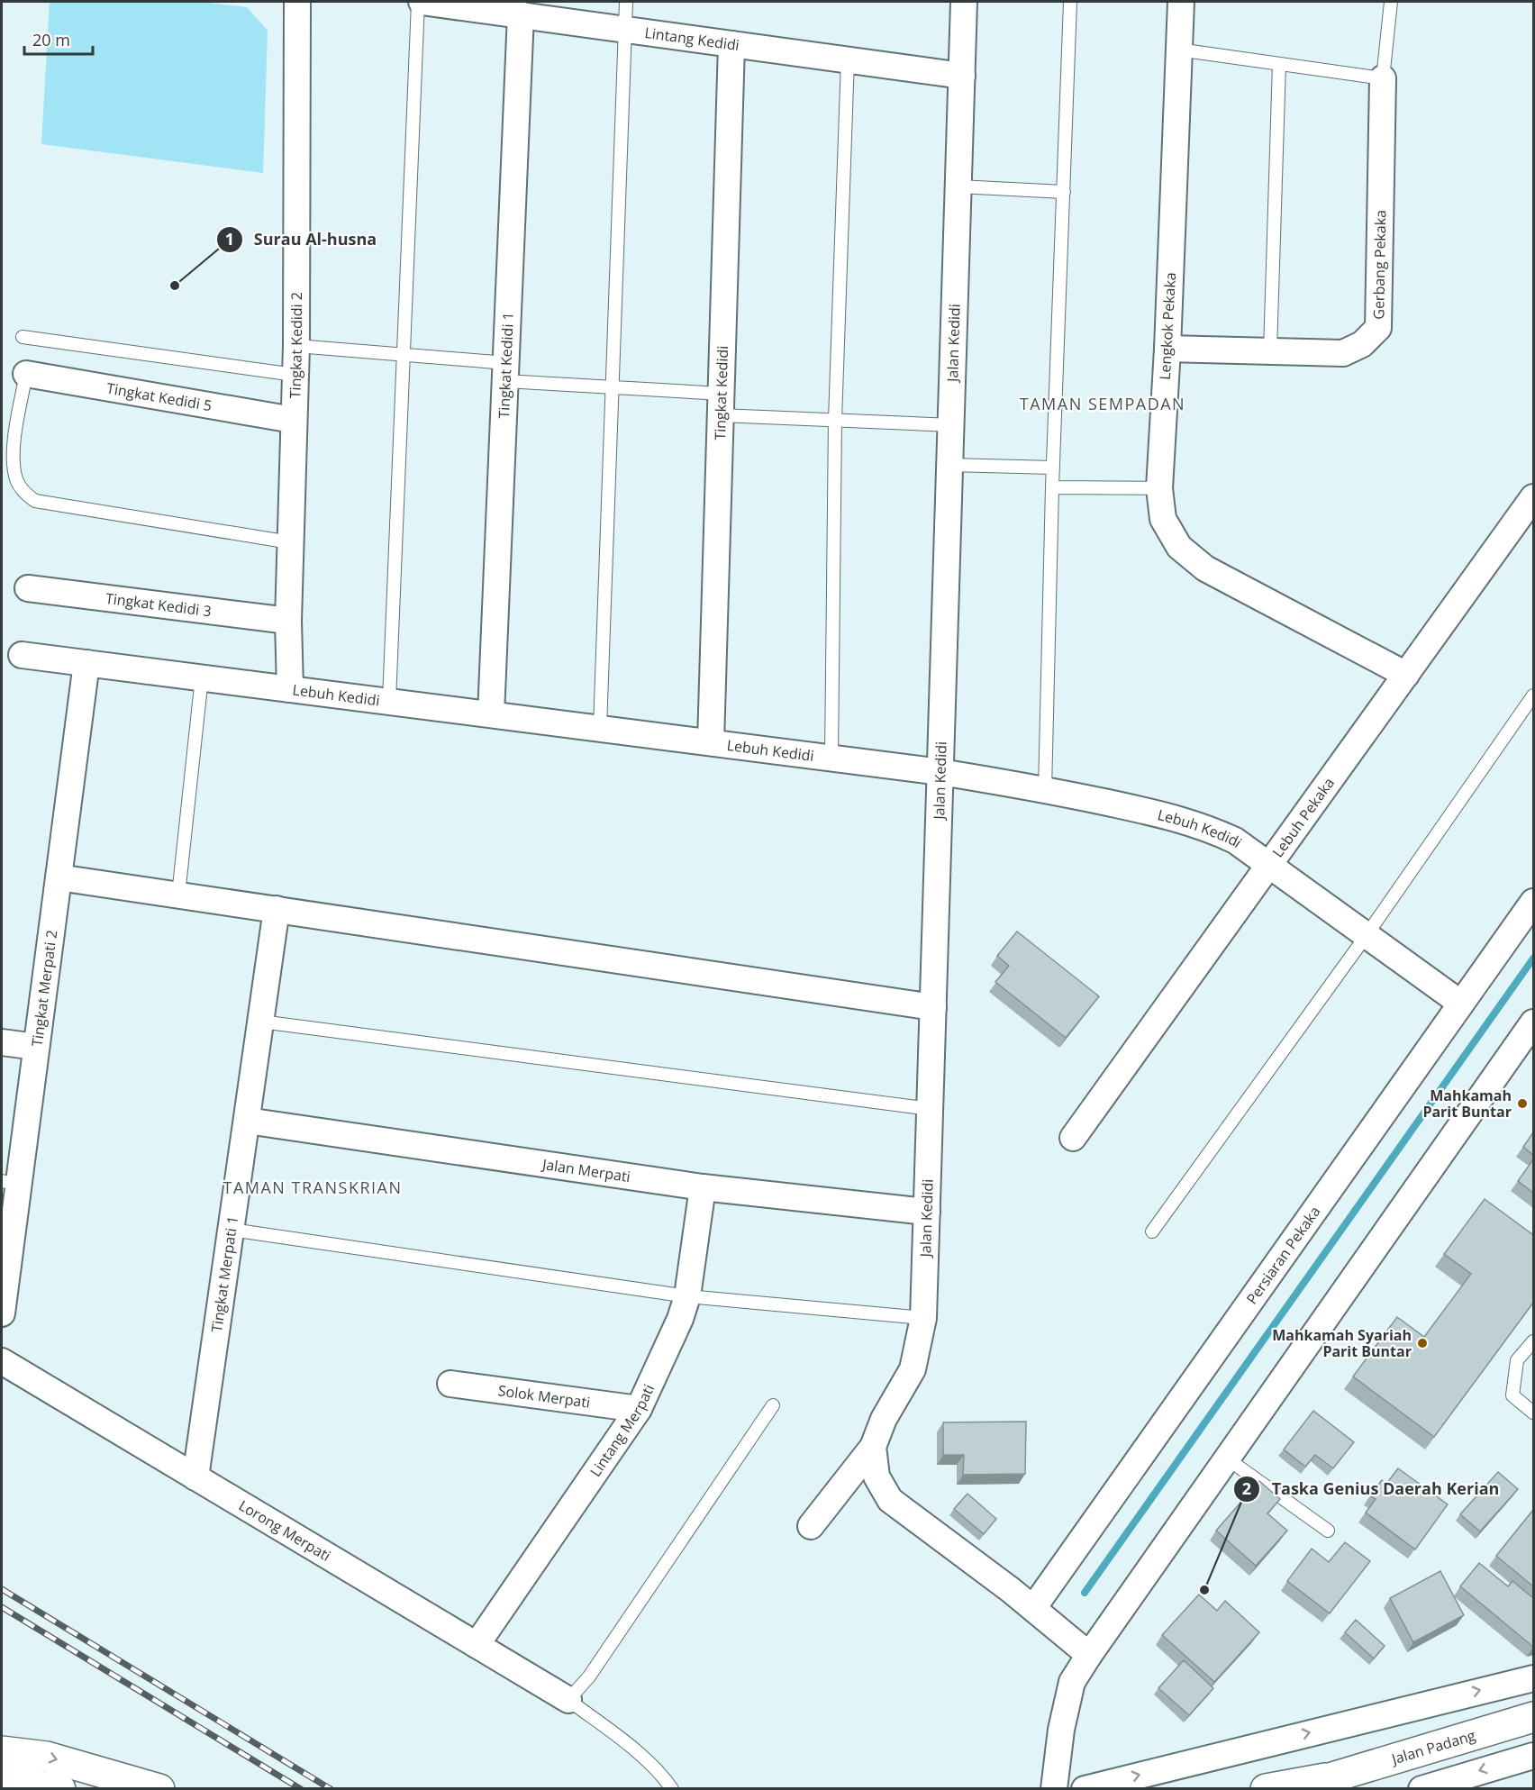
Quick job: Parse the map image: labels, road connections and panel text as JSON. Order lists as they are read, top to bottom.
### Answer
{
  "streets": {
    "street": [
      "Lintang Kedidi",
      "Gerbang Pekaka",
      "Lengkok Pekaka",
      "Jalan Kedidi",
      "Tingkat Kedidi 2",
      "Tingkat Kedidi 1",
      "Tingkat Kedidi",
      "Tingkat Kedidi 5",
      "Tingkat Kedidi 3",
      "Lebuh Kedidi",
      "Lebuh Pekaka",
      "Tingkat Merpati 2",
      "Jalan Merpati",
      "Persiaran Pekaka",
      "Tingkat Merpati 1",
      "Solok Merpati",
      "Lintang Merpati",
      "Lorong Merpati",
      "Jalan Padang"
    ]
  },
  "crossings": [
    ["Lintang Kedidi", "Jalan Kedidi"],
    ["Lintang Kedidi", "Tingkat Kedidi 1"],
    ["Lintang Kedidi", "Tingkat Kedidi"],
    ["Gerbang Pekaka", "Lengkok Pekaka"],
    ["Lengkok Pekaka", "Lebuh Pekaka"],
    ["Jalan Kedidi", "Lebuh Kedidi"],
    ["Jalan Kedidi", "Jalan Merpati"],
    ["Tingkat Kedidi 2", "Tingkat Kedidi 5"],
    ["Tingkat Kedidi 2", "Tingkat Kedidi 3"],
    ["Tingkat Kedidi 2", "Lebuh Kedidi"],
    ["Tingkat Kedidi 1", "Lebuh Kedidi"],
    ["Tingkat Kedidi", "Lebuh Kedidi"],
    ["Lebuh Kedidi", "Lebuh Pekaka"],
    ["Lebuh Kedidi", "Tingkat Merpati 2"],
    ["Lebuh Kedidi", "Persiaran Pekaka"],
    ["Jalan Merpati", "Tingkat Merpati 1"],
    ["Jalan Merpati", "Lintang Merpati"],
    ["Tingkat Merpati 1", "Lorong Merpati"],
    ["Solok Merpati", "Lintang Merpati"],
    ["Lintang Merpati", "Lorong Merpati"]
  ],
  "districts": ["TAMAN SEMPADAN", "TAMAN TRANSKRIAN"],
  "places": [
    "Surau Al-husna",
    "Mahkamah Parit Buntar",
    "Mahkamah Syariah Parit Buntar",
    "Taska Genius Daerah Kerian"
  ],
  "scale_bar": "20 m"
}
